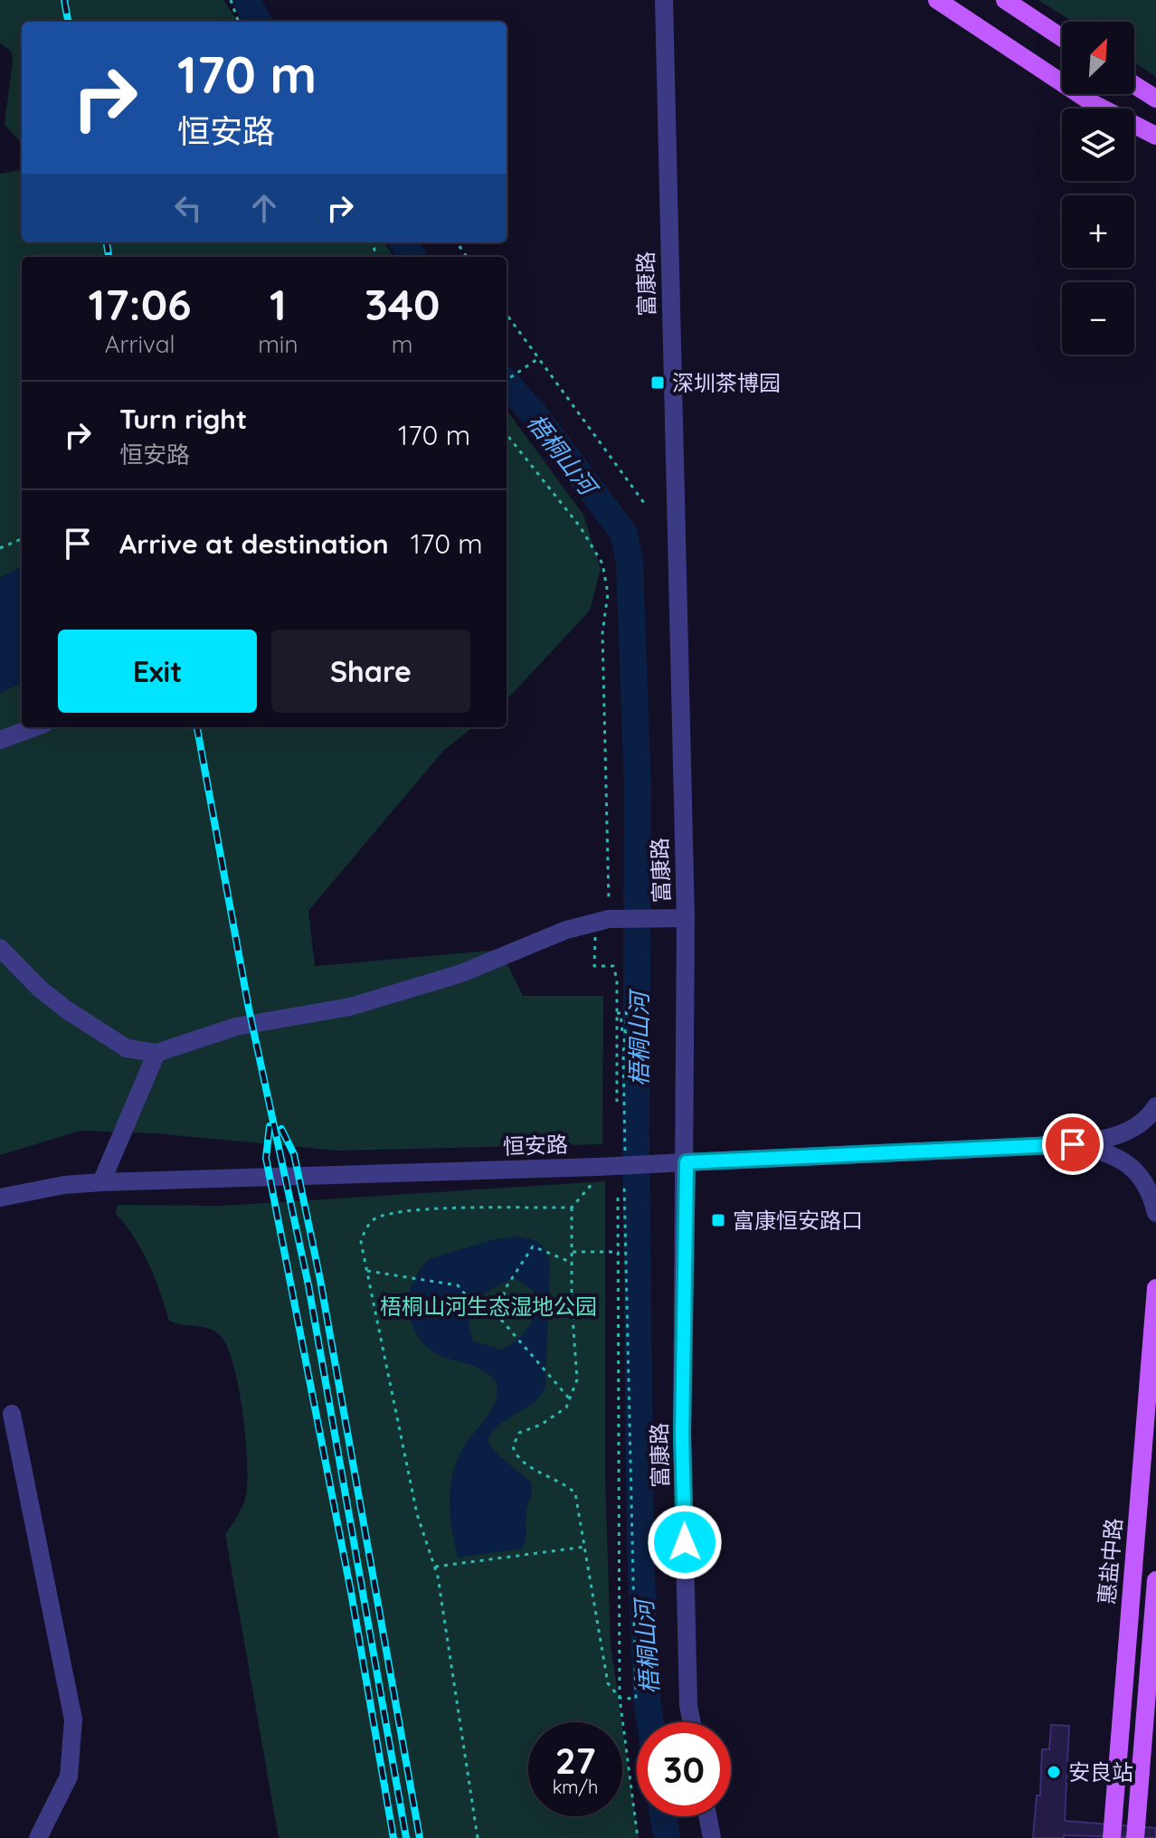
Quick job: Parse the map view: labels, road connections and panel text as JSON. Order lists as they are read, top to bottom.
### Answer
{
  "streets": {
    "main road": ["惠盐中路"],
    "street": ["富康路", "恒安路"]
  },
  "crossings": [
    ["富康路", "恒安路"]
  ],
  "water": ["梧桐山河"],
  "parks": ["梧桐山河生态湿地公园"],
  "places": {
    "transit": ["深圳茶博园", "富康恒安路口"],
    "other": ["安良站"]
  },
  "north": "top right",
  "page": {
    "map_buttons": ["+", "−"],
    "turn": ["170 m", "恒安路"],
    "eta": [
      "17:06",
      "Arrival",
      "1",
      "min",
      "340",
      "m"
    ],
    "list": [
      {
        "name": "Turn right",
        "note": "恒安路",
        "value": "170 m"
      },
      {
        "name": "Arrive at destination",
        "value": "170 m"
      }
    ],
    "buttons": ["Exit", "Share"],
    "speed": "27 km/h",
    "limit": "30"
  }
}
